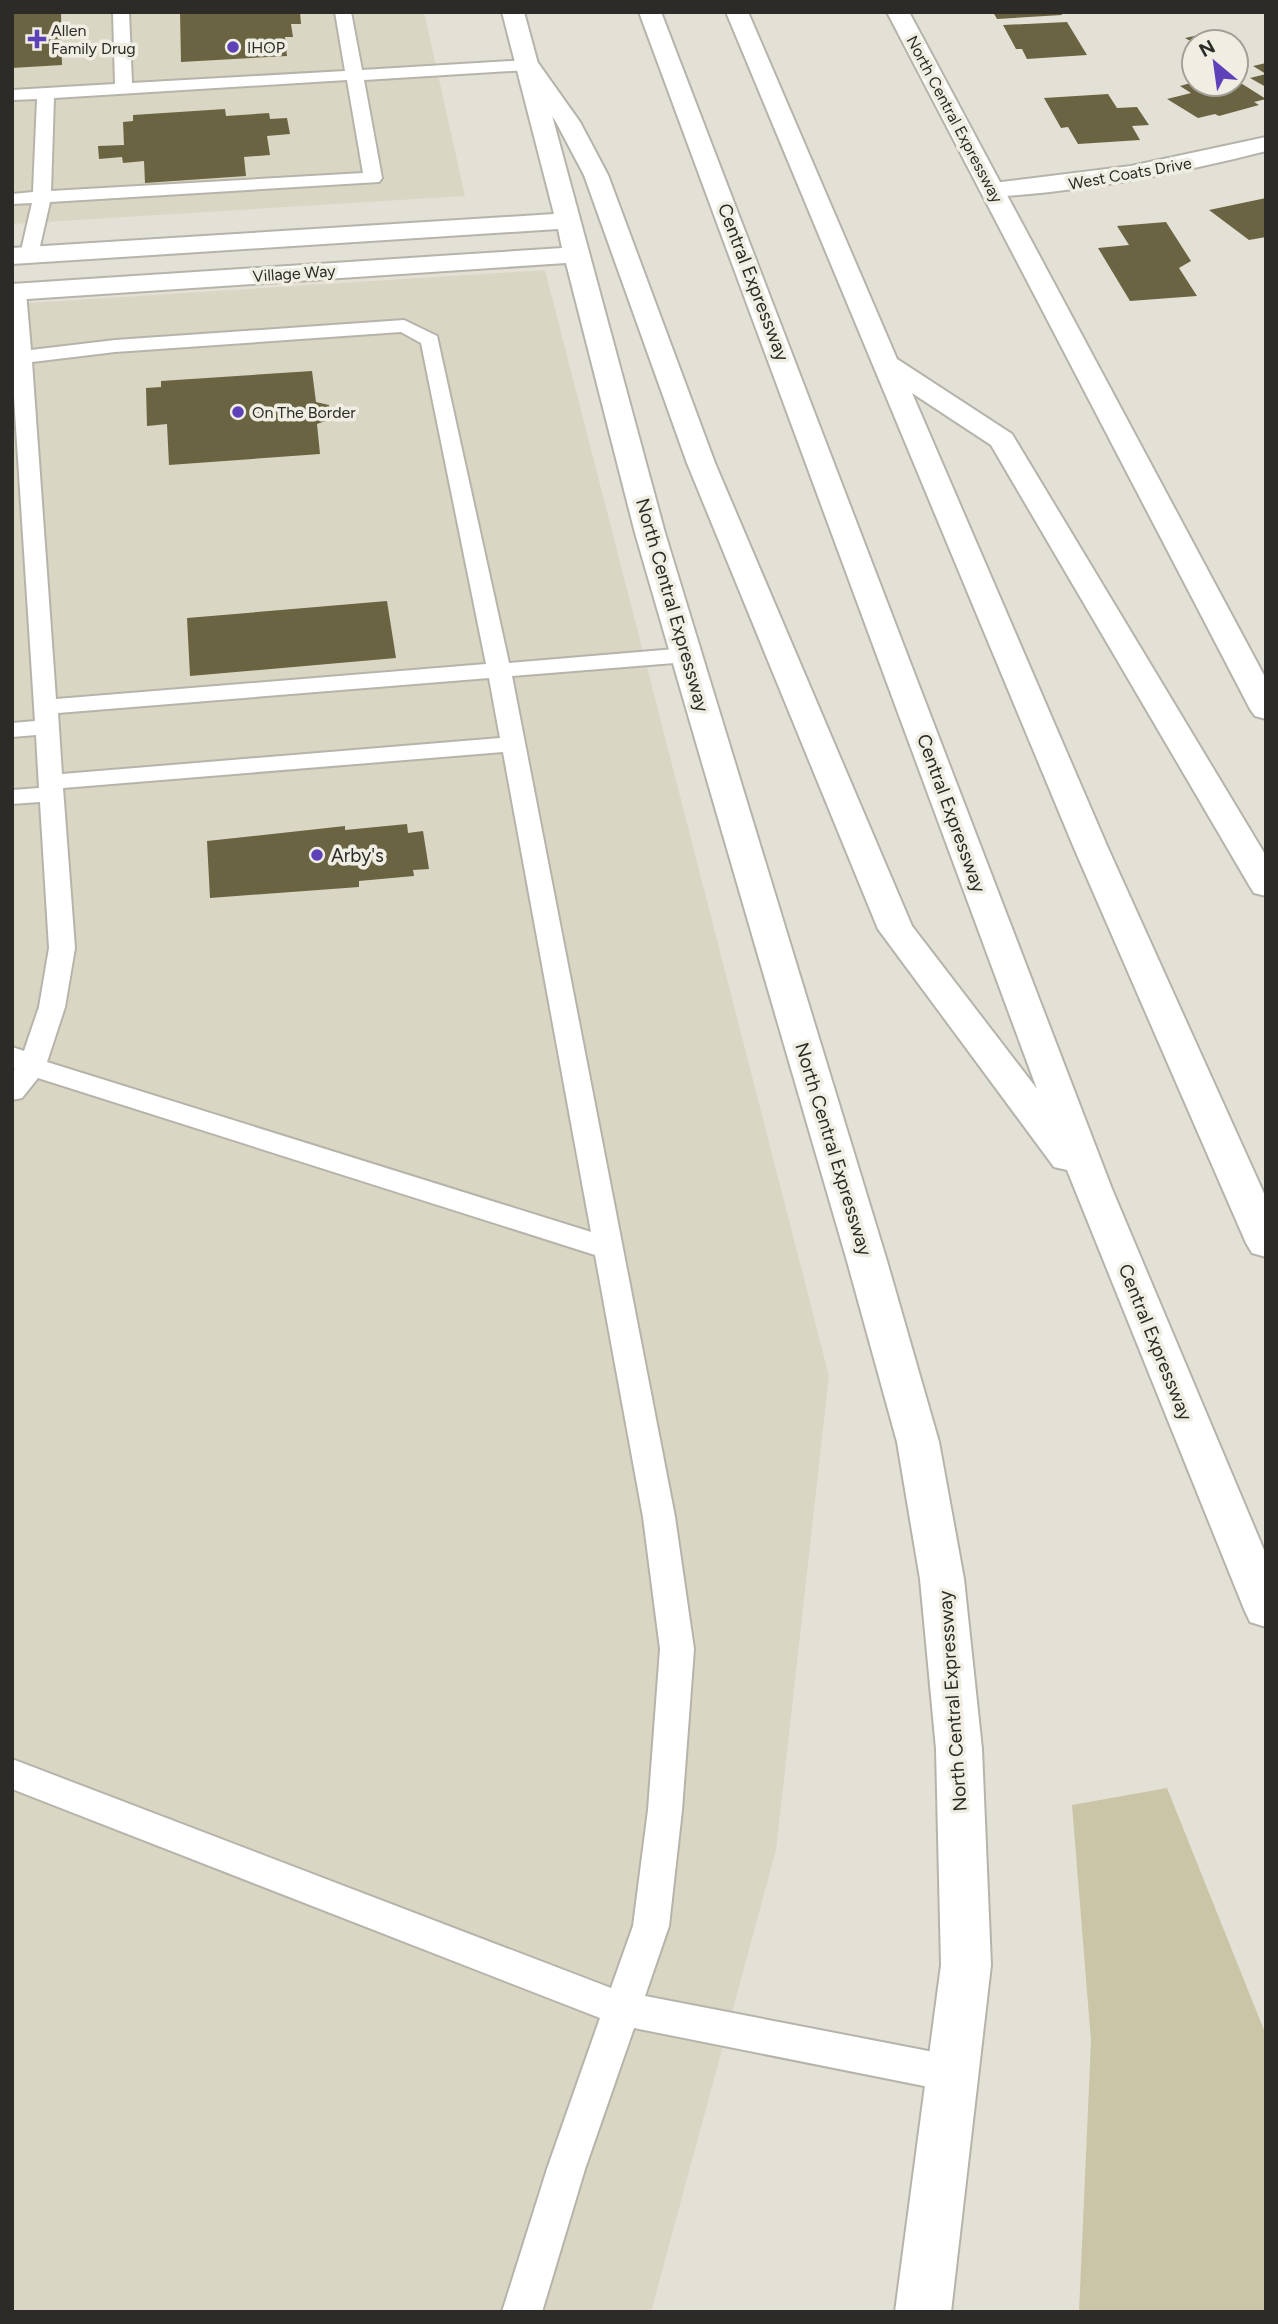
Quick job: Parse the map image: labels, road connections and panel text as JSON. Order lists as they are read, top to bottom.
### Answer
{
  "streets": {
    "main road": [
      "North Central Expressway",
      "West Coats Drive",
      "Village Way",
      "Central Expressway"
    ]
  },
  "crossings": [
    ["North Central Expressway", "West Coats Drive"],
    ["North Central Expressway", "Village Way"]
  ],
  "places": {
    "health": ["Allen Family Drug"],
    "other": ["IHOP", "On The Border", "Arby's"]
  },
  "north": "top left"
}
